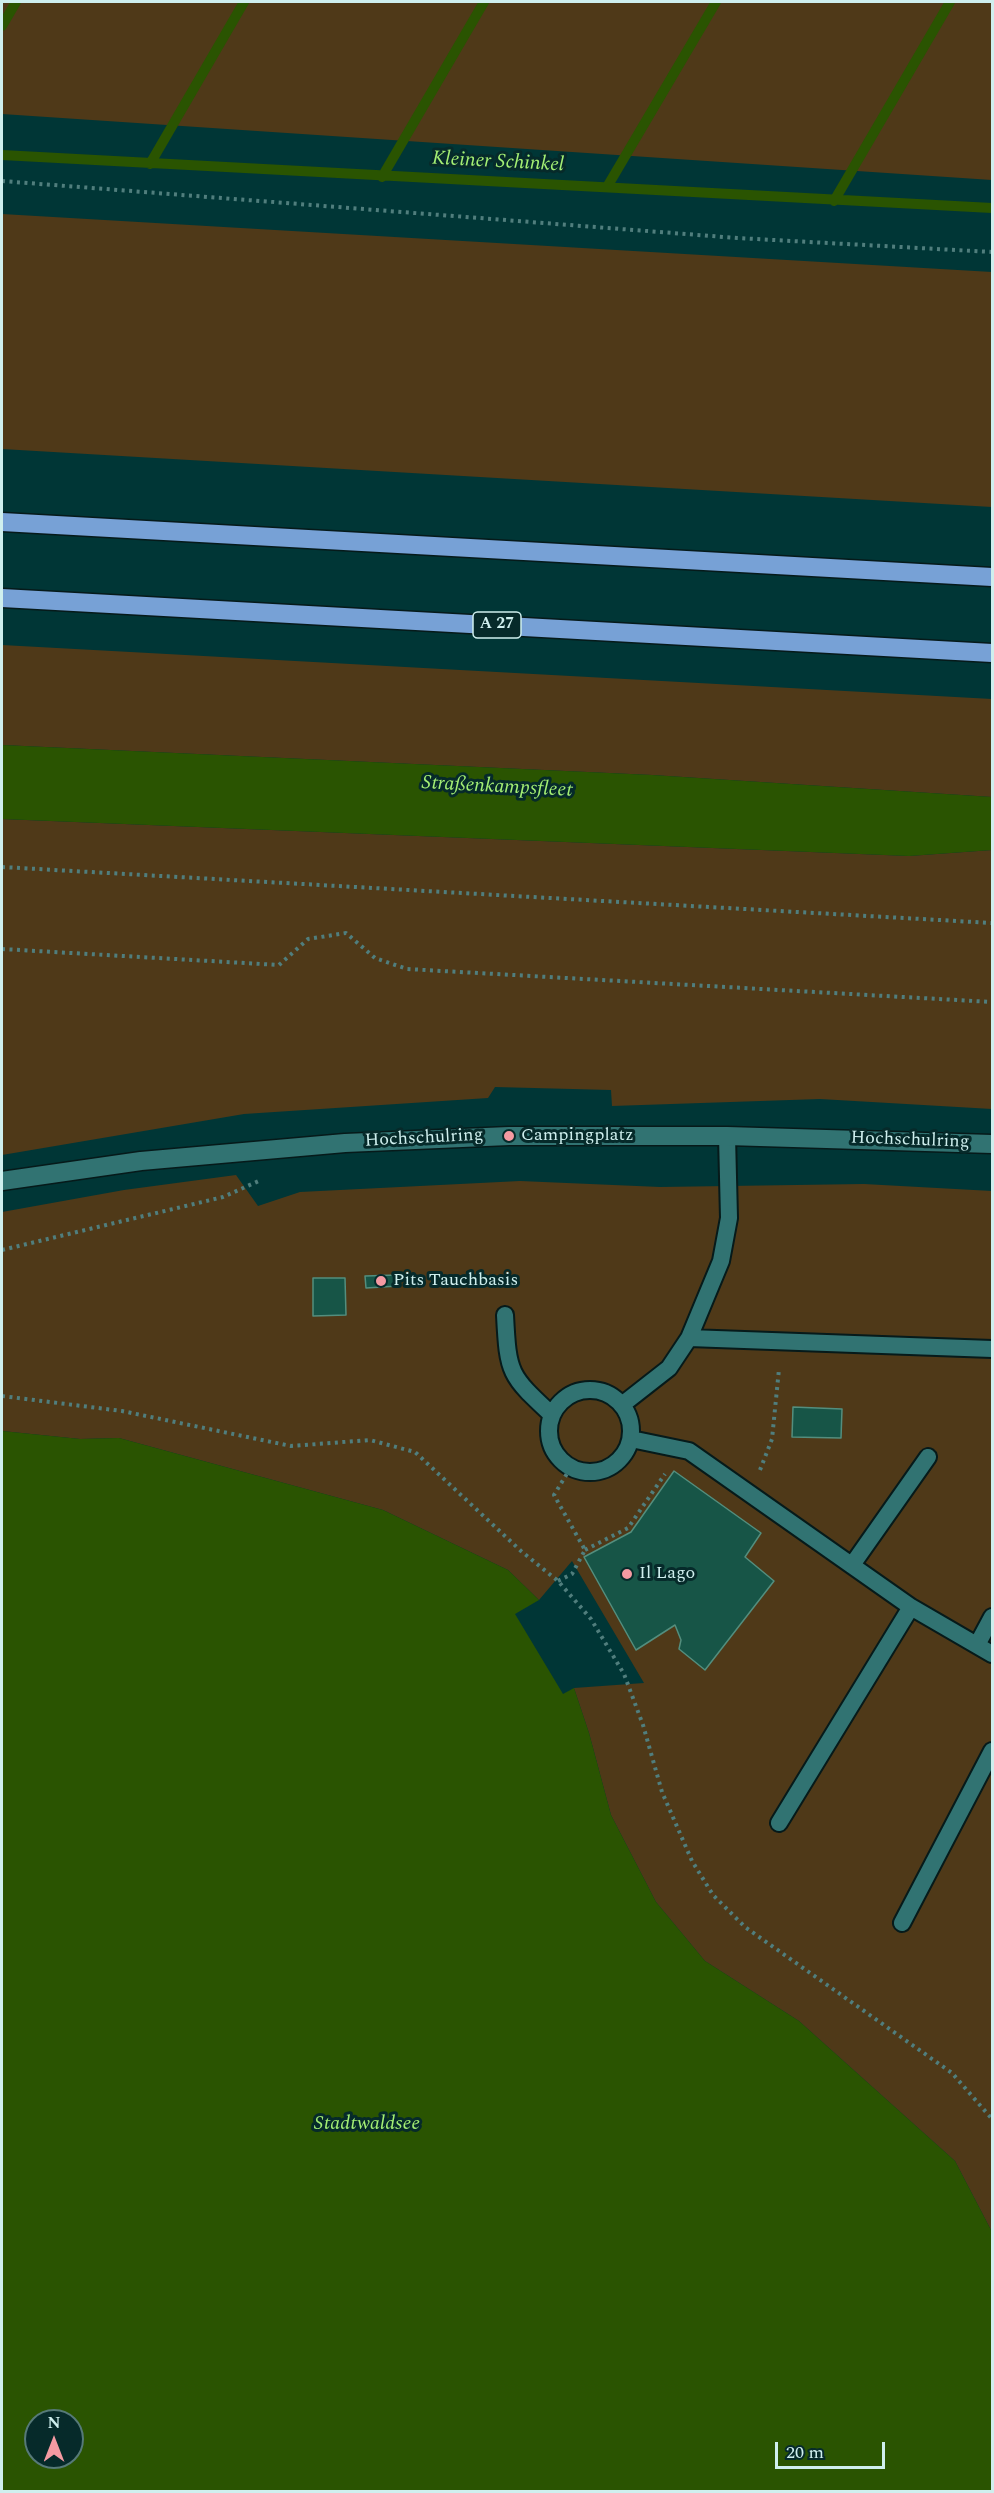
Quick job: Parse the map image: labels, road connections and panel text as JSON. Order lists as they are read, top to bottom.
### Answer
{
  "streets": {
    "highway": ["A 27"],
    "street": ["Hochschulring"]
  },
  "water": ["Kleiner Schinkel", "Straßenkampsfleet", "Stadtwaldsee"],
  "places": ["Campingplatz", "Pits Tauchbasis", "Il Lago"],
  "scale_bar": "20 m",
  "north": "top"
}
